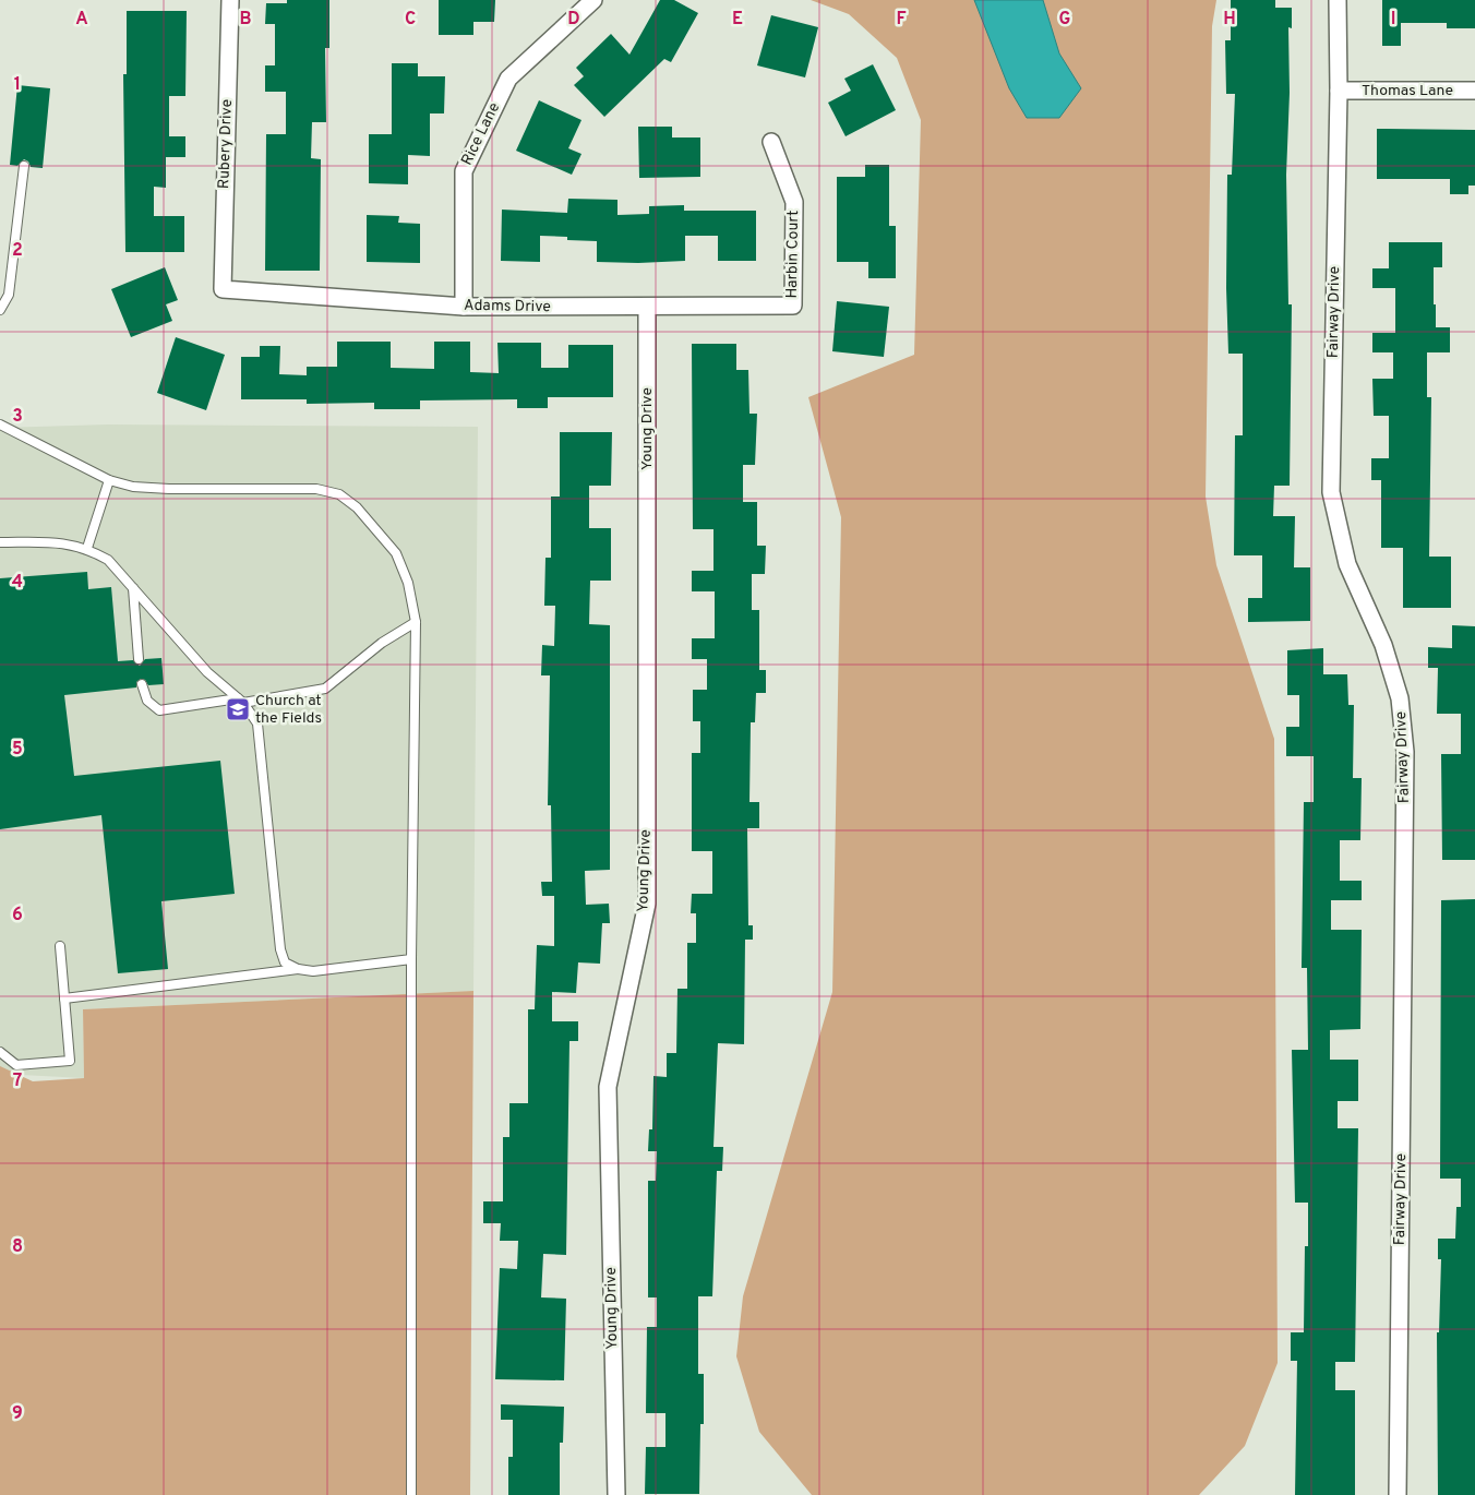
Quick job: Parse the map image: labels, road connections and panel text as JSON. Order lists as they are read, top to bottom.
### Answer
{
  "streets": {
    "street": [
      "Thomas Lane",
      "Rice Lane",
      "Rubery Drive",
      "Harbin Court",
      "Adams Drive",
      "Fairway Drive",
      "Young Drive"
    ]
  },
  "crossings": [
    ["Thomas Lane", "Fairway Drive"],
    ["Rice Lane", "Adams Drive"],
    ["Rubery Drive", "Adams Drive"],
    ["Harbin Court", "Adams Drive"],
    ["Adams Drive", "Young Drive"]
  ],
  "places": {
    "school or university": ["Church at the Fields"]
  },
  "grid": {
    "columns": [
      "A",
      "B",
      "C",
      "D",
      "E",
      "F",
      "G",
      "H",
      "I"
    ],
    "rows": [
      "1",
      "2",
      "3",
      "4",
      "5",
      "6",
      "7",
      "8",
      "9"
    ]
  }
}
